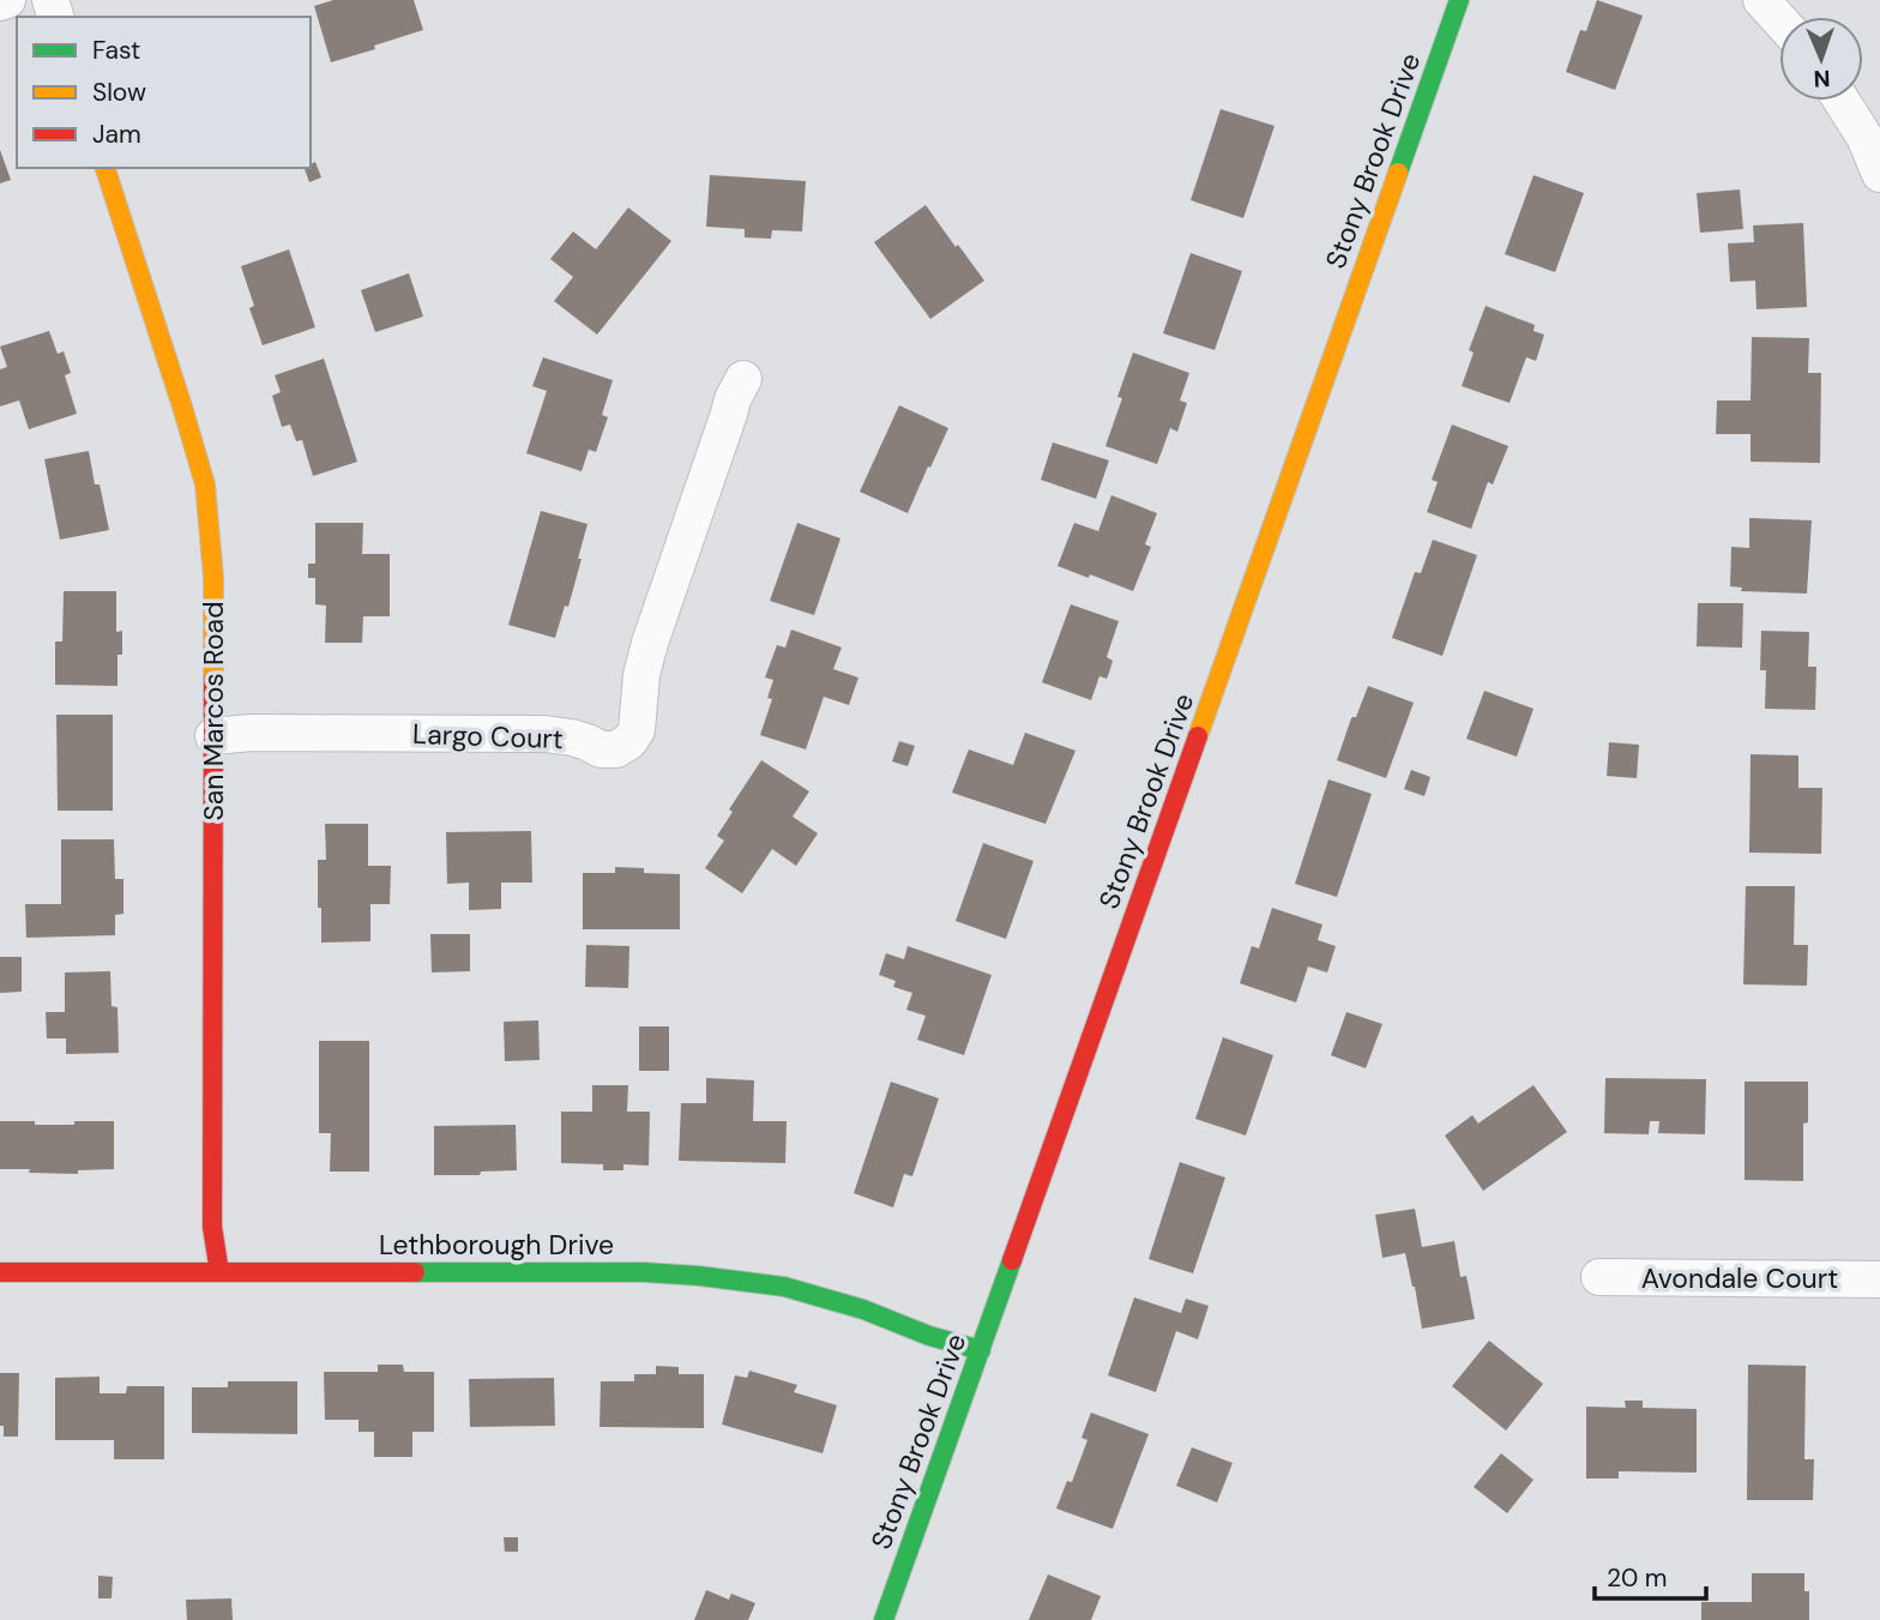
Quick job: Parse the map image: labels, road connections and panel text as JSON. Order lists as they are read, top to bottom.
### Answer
{
  "streets": {
    "street": [
      "Stony Brook Drive",
      "San Marcos Road",
      "Largo Court",
      "Lethborough Drive",
      "Avondale Court"
    ]
  },
  "crossings": [
    ["Stony Brook Drive", "Lethborough Drive"],
    ["San Marcos Road", "Largo Court"],
    ["San Marcos Road", "Lethborough Drive"]
  ],
  "legend": ["Fast", "Slow", "Jam"],
  "scale_bar": "20 m",
  "north": "bottom"
}
